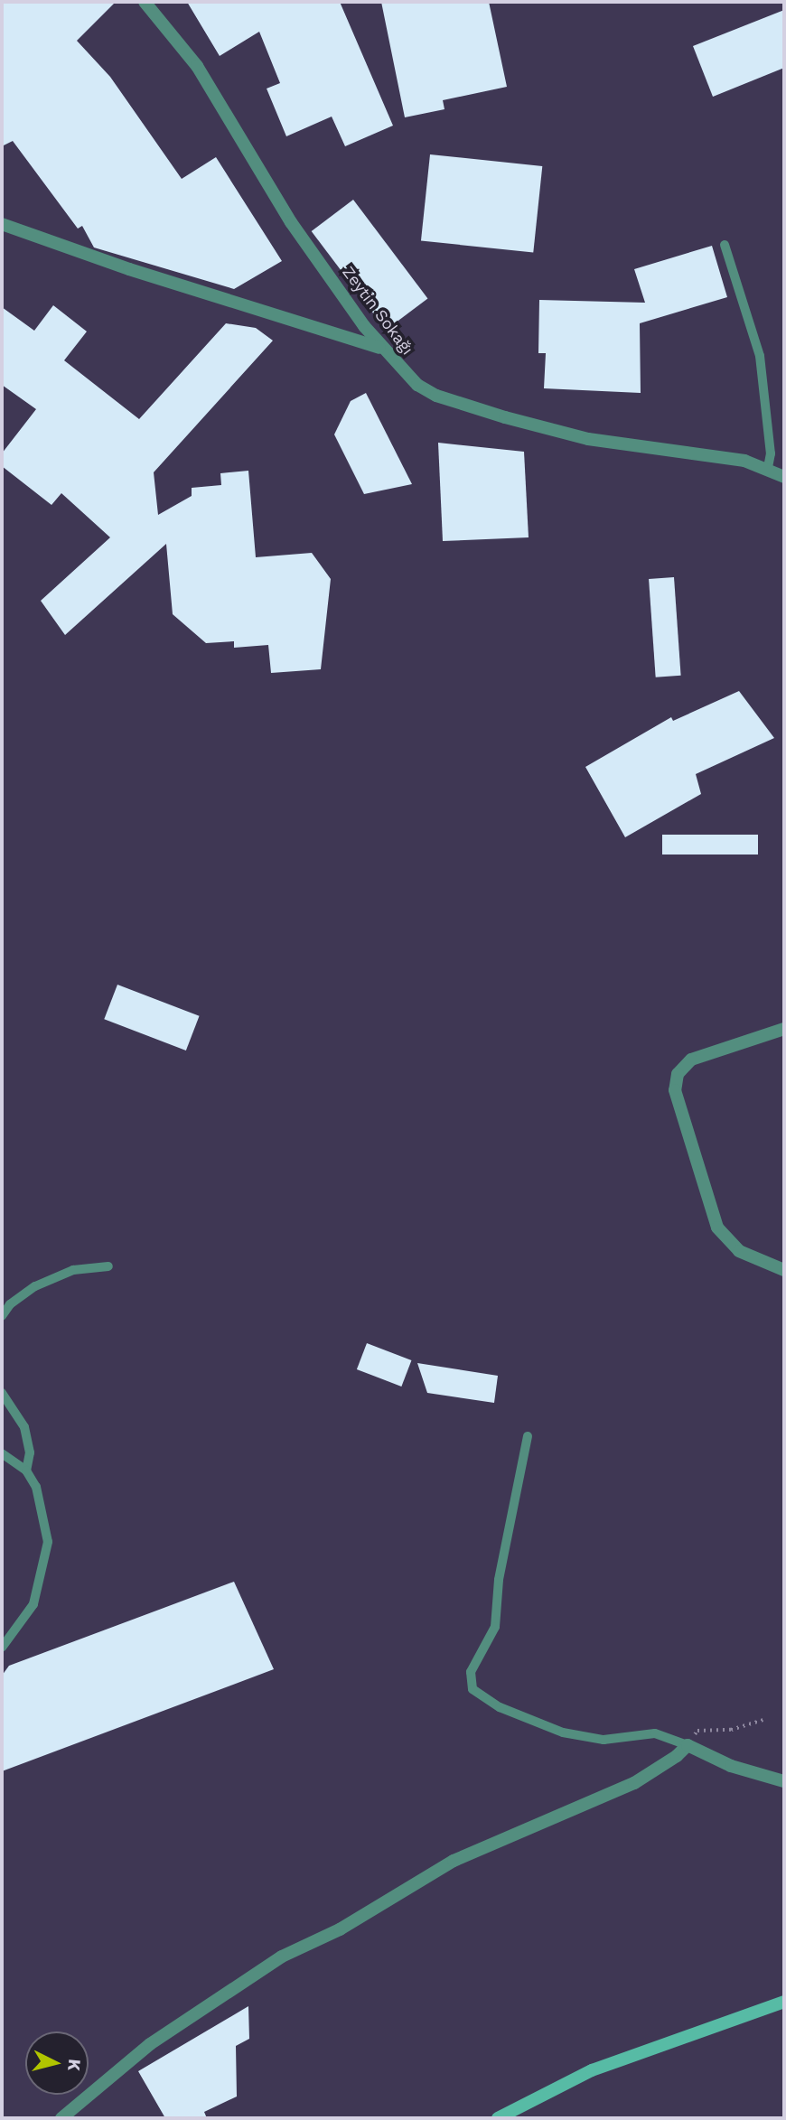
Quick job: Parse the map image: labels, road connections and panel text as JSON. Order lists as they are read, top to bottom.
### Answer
{
  "streets": {
    "street": ["Zeytin Sokağı"]
  },
  "north": "right"
}
